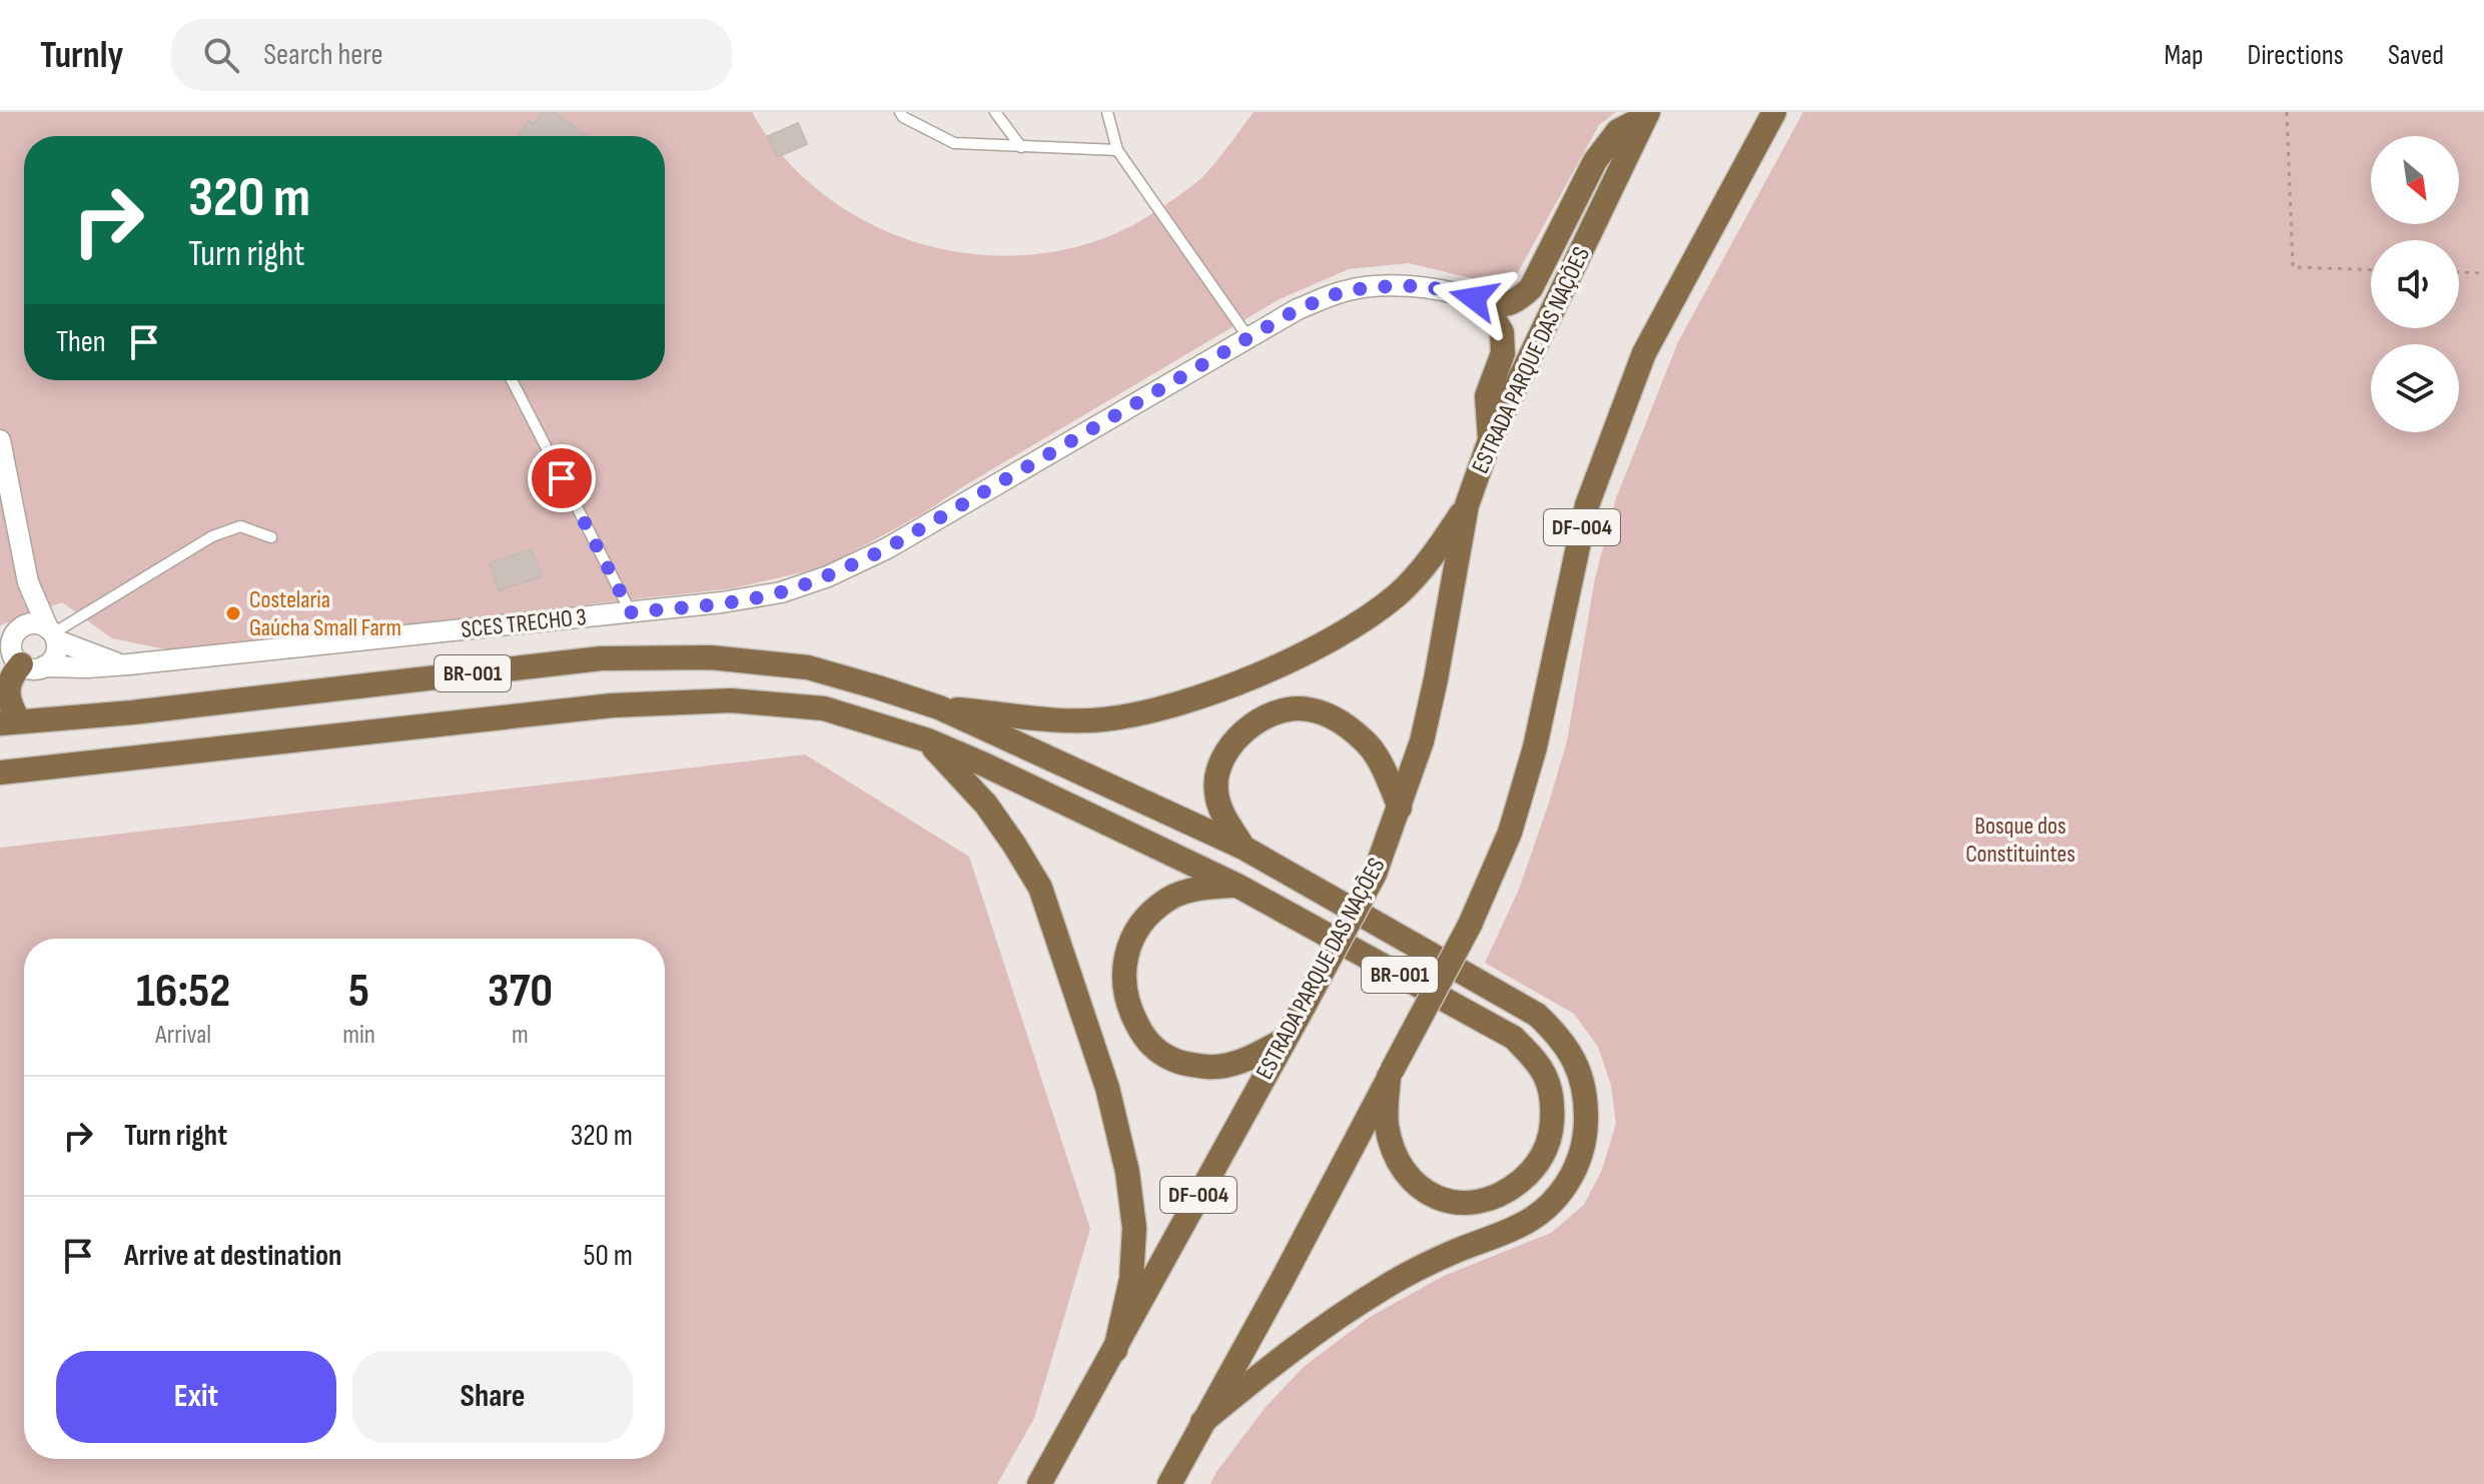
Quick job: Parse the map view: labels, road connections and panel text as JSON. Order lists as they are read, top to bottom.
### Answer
{
  "streets": {
    "highway": [
      "ESTRADA PARQUE DAS NAÇÕES",
      "DF-004",
      "SCES TRECHO 3",
      "BR-001"
    ]
  },
  "crossings": [
    ["ESTRADA PARQUE DAS NAÇÕES", "BR-001"],
    ["DF-004", "BR-001"],
    ["SCES TRECHO 3", "BR-001"]
  ],
  "parks": ["Bosque dos Constituintes"],
  "places": ["Costelaria Gaúcha Small Farm"],
  "north": "bottom right",
  "page": {
    "header": "Turnly",
    "search": "Search here",
    "nav": ["Map", "Directions", "Saved"],
    "turn": ["320 m", "Turn right"],
    "then": "Then",
    "eta": [
      "16:52",
      "Arrival",
      "5",
      "min",
      "370",
      "m"
    ],
    "list": [
      {
        "name": "Turn right",
        "value": "320 m"
      },
      {
        "name": "Arrive at destination",
        "value": "50 m"
      }
    ],
    "buttons": ["Exit", "Share"]
  }
}
